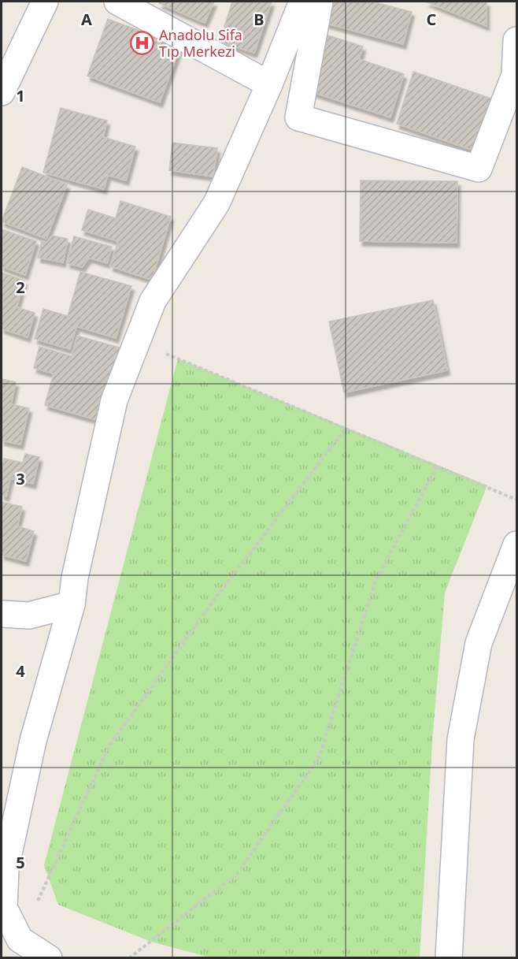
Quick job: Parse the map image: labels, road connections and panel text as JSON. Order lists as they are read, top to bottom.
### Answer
{
  "places": {
    "hospital": ["Anadolu Sifa Tıp Merkezi"]
  },
  "grid": {
    "columns": ["A", "B", "C"],
    "rows": [
      "1",
      "2",
      "3",
      "4",
      "5"
    ]
  }
}
